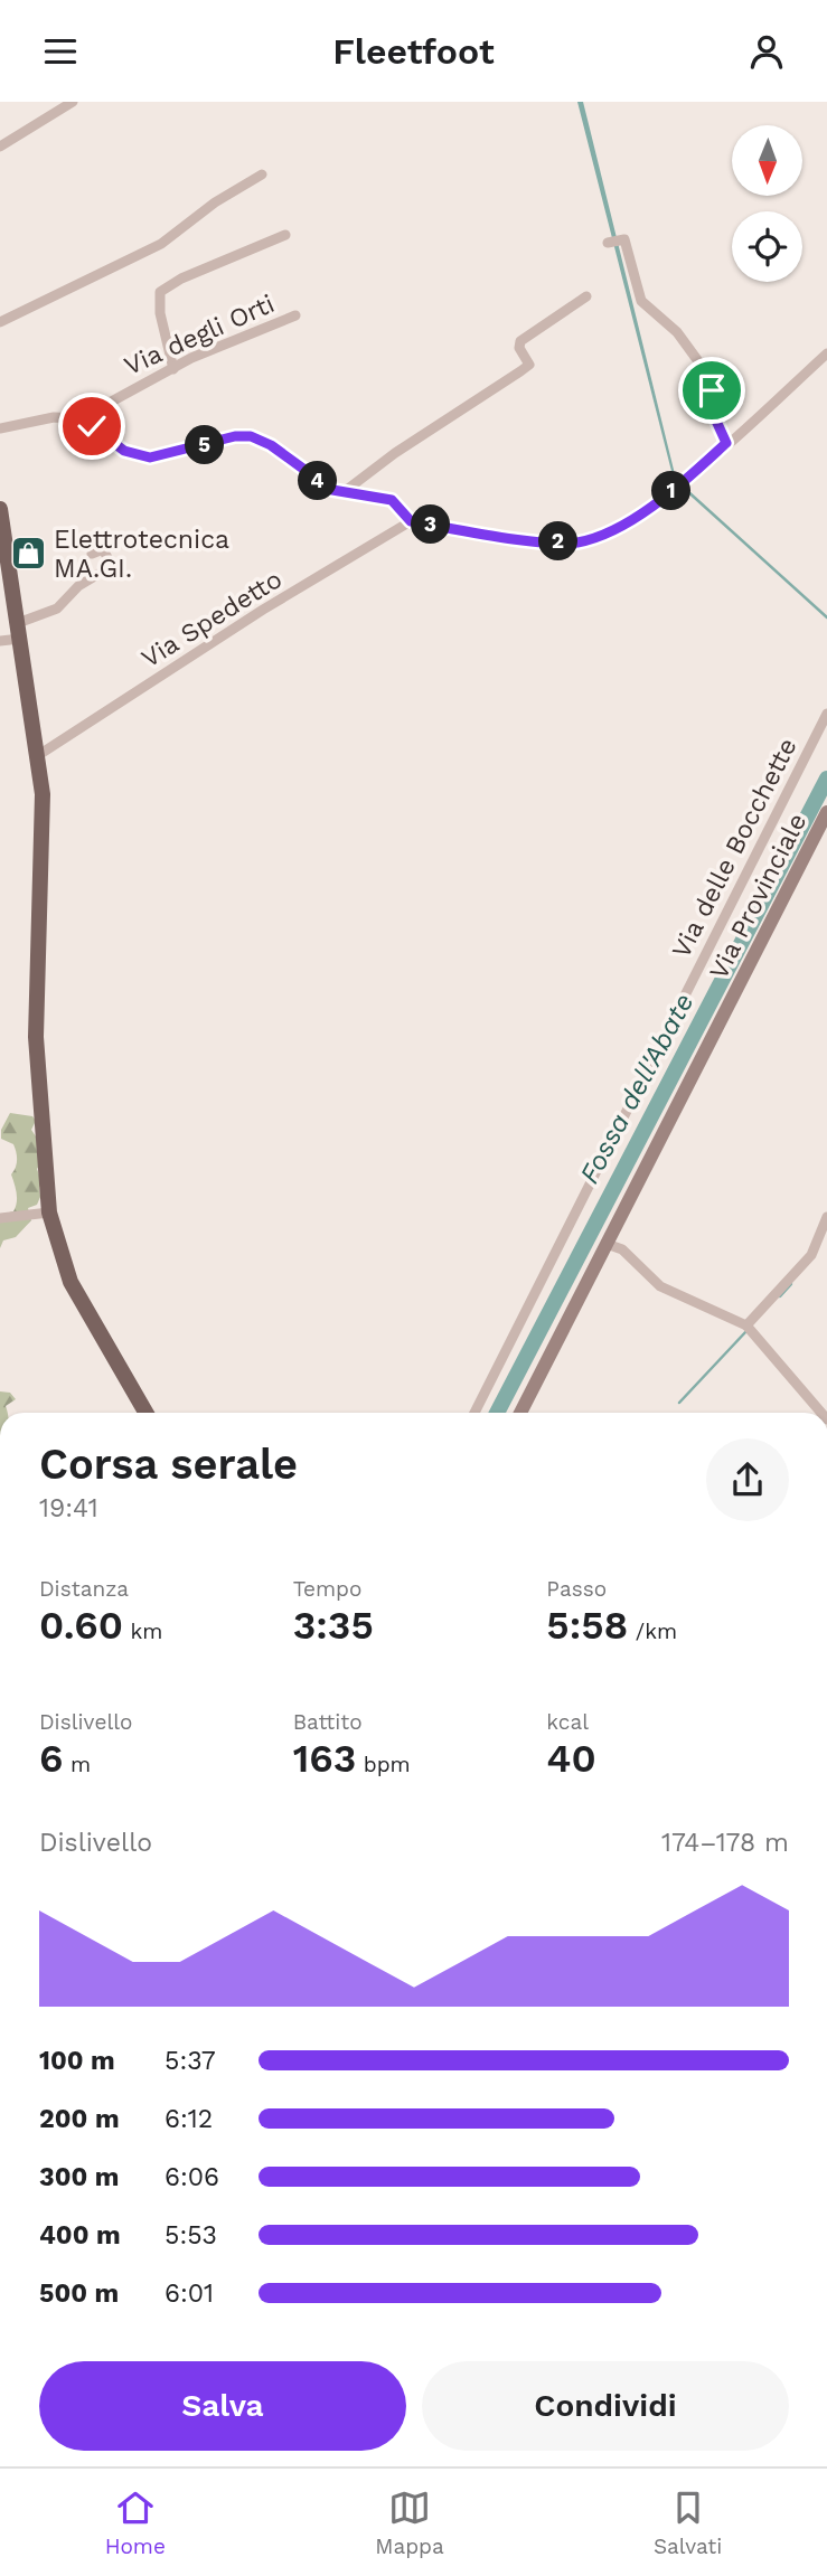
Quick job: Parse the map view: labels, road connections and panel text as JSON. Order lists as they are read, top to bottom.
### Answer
{
  "streets": {
    "main road": ["Via Provinciale"],
    "street": ["Via degli Orti", "Via Spedetto", "Via delle Bocchette"]
  },
  "water": ["Fossa dell'Abate"],
  "places": {
    "shop": ["Elettrotecnica MA.GI."]
  },
  "north": "bottom",
  "page": {
    "header": "Fleetfoot",
    "pins": [
      "5",
      "4",
      "1",
      "3",
      "2"
    ],
    "heading": ["Corsa serale", "19:41"],
    "stats": [
      ["Distanza", "0.60 km"],
      ["Tempo", "3:35"],
      ["Passo", "5:58 /km"],
      ["Dislivello", "6 m"],
      ["Battito", "163 bpm"],
      ["kcal", "40"]
    ],
    "chart": ["Dislivello", "174–178 m"],
    "list": [
      {
        "name": "100 m",
        "note": "5:37"
      },
      {
        "name": "200 m",
        "note": "6:12"
      },
      {
        "name": "300 m",
        "note": "6:06"
      },
      {
        "name": "400 m",
        "note": "5:53"
      },
      {
        "name": "500 m",
        "note": "6:01"
      }
    ],
    "buttons": ["Salva", "Condividi"],
    "tabs": ["Home", "Mappa", "Salvati"]
  }
}
